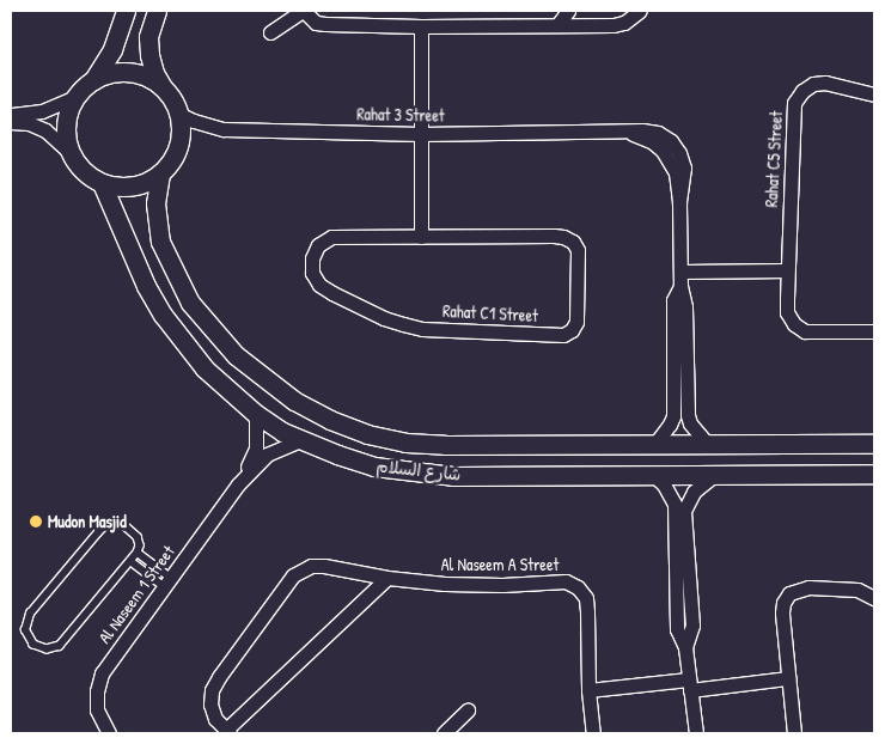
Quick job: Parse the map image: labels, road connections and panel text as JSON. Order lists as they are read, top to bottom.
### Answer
{
  "streets": {
    "street": [
      "Rahat 3 Street",
      "Rahat C5 Street",
      "Rahat C1 Street",
      "شارع السلام",
      "Al Naseem A Street",
      "Al Naseem 1 Street"
    ]
  },
  "crossings": [
    ["Rahat 3 Street", "شارع السلام"],
    ["شارع السلام", "Al Naseem 1 Street"]
  ],
  "places": ["Mudon Masjid"]
}
